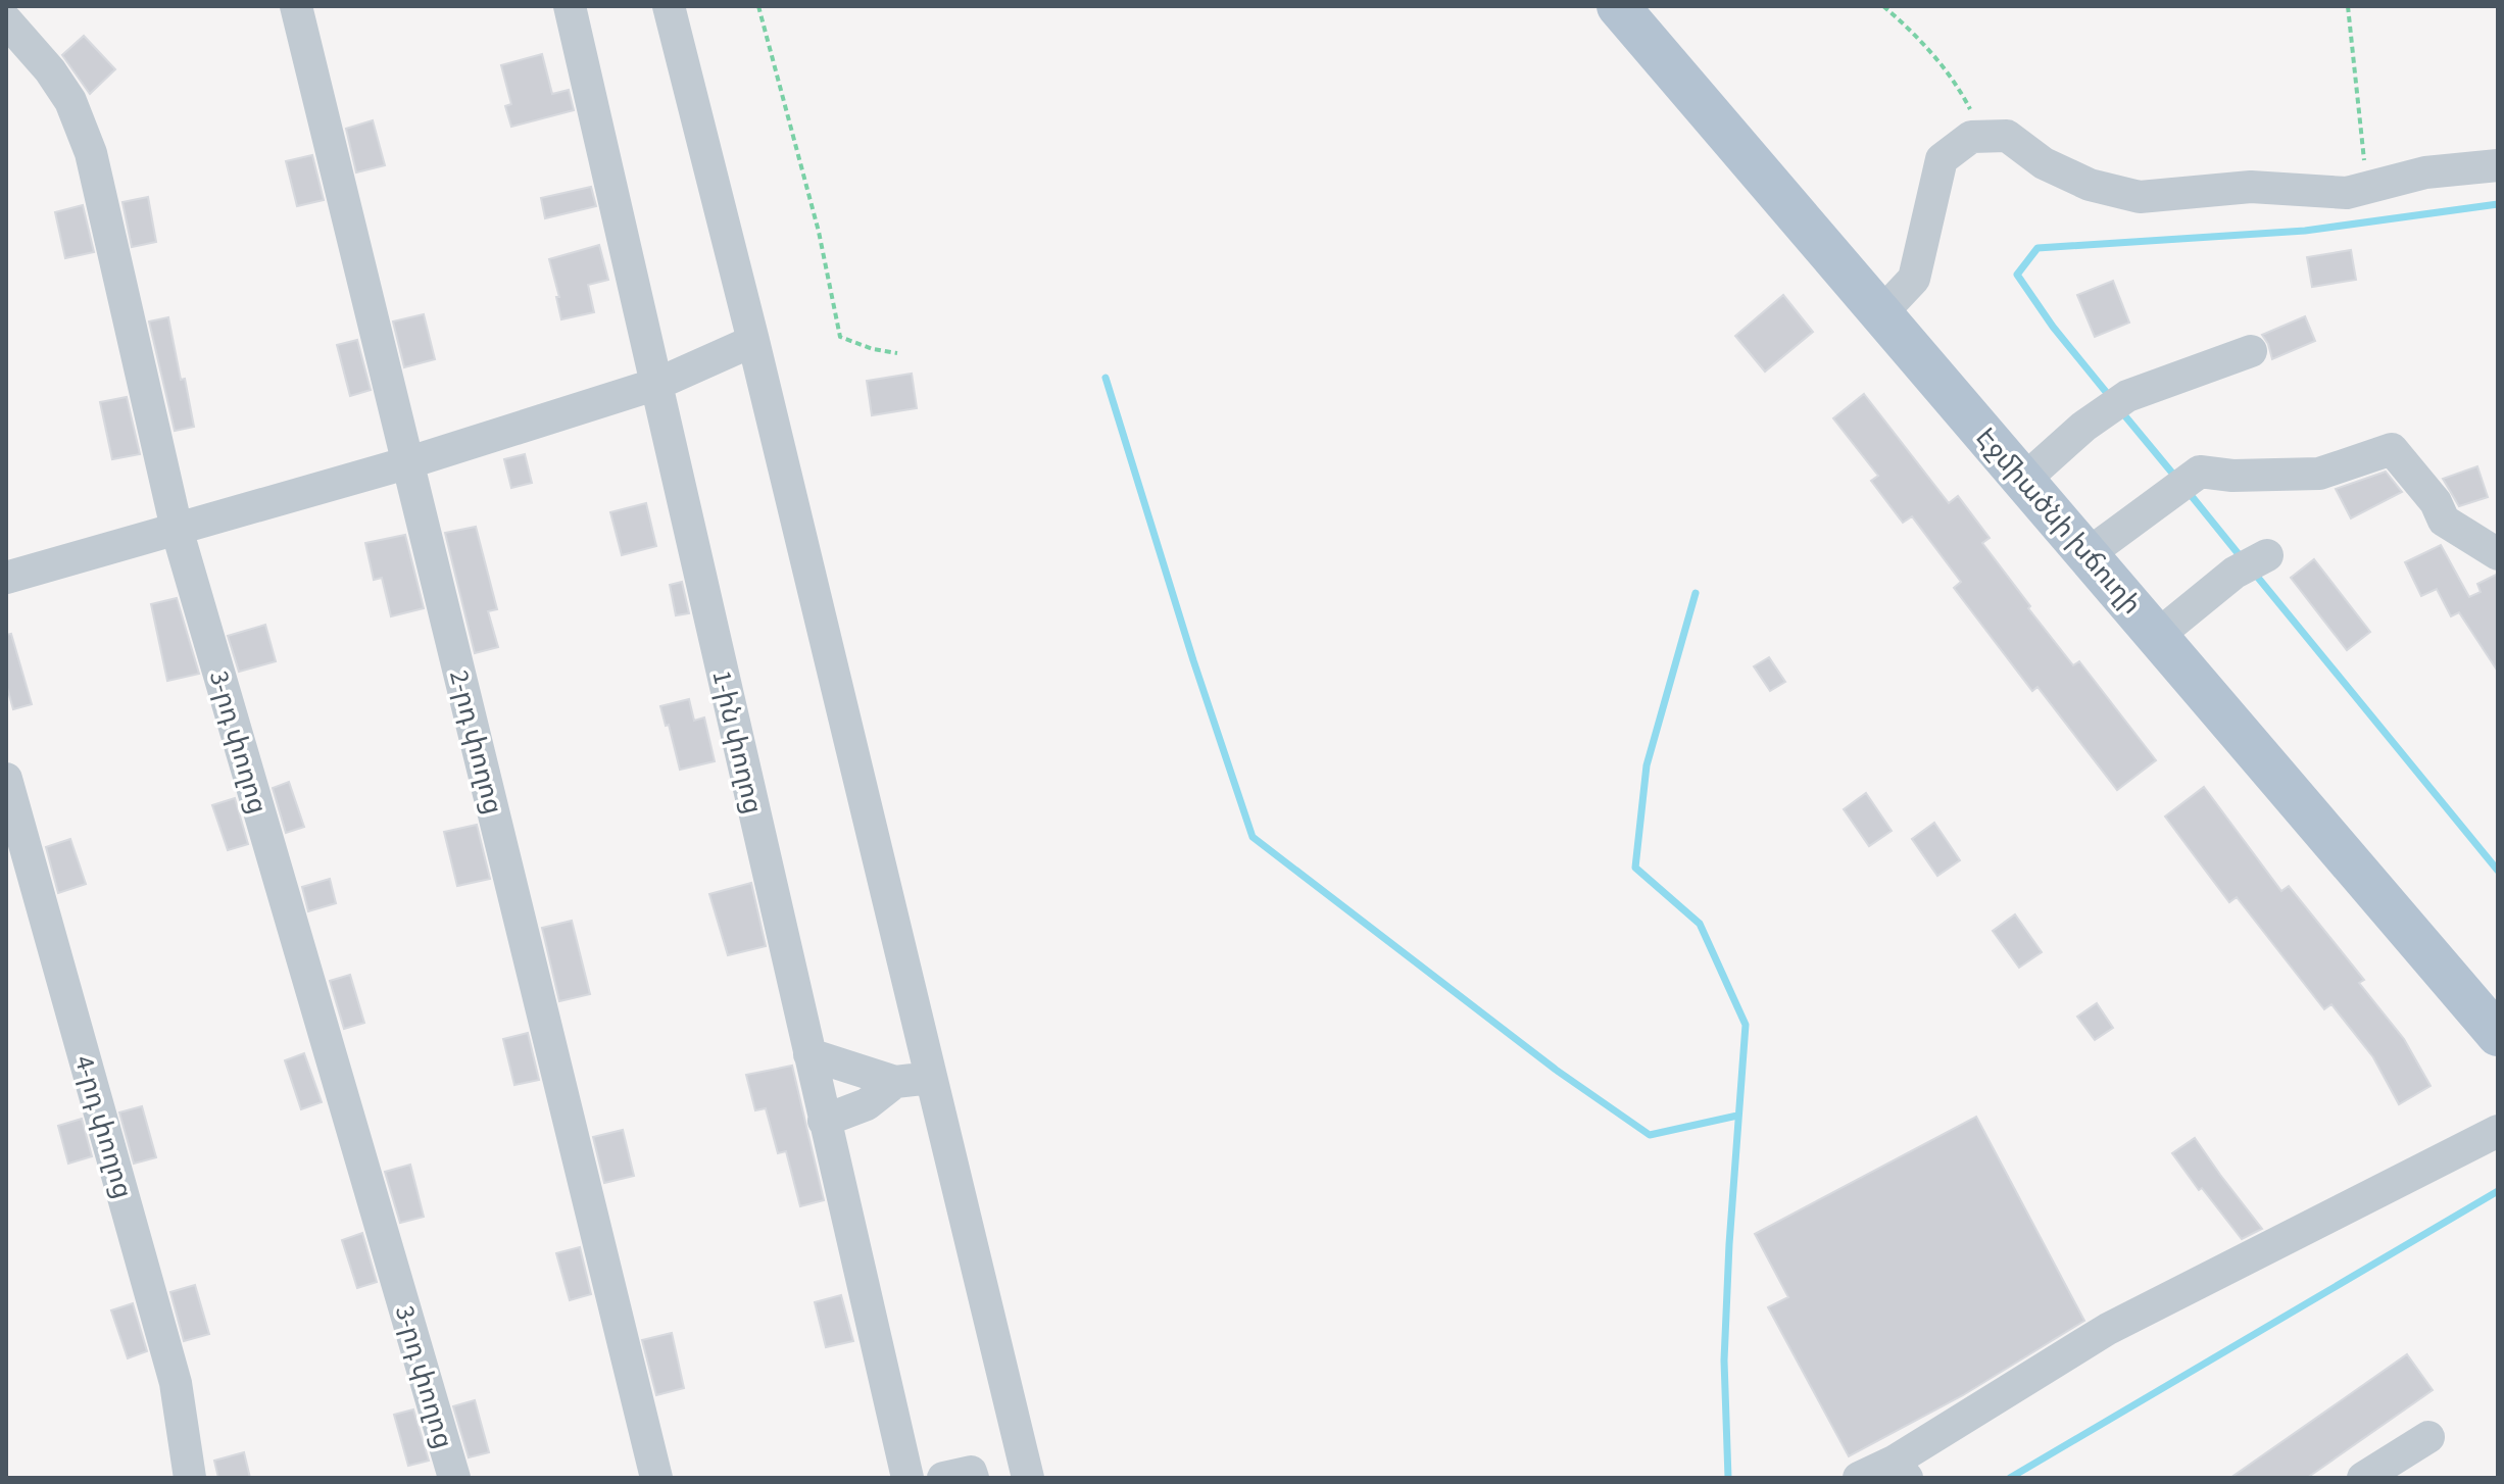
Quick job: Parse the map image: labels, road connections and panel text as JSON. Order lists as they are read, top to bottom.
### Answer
{
  "streets": {
    "main road": ["Էջմիածնի խճուղի"],
    "street": [
      "3-րդ փողոց",
      "2-րդ փողոց",
      "1-ին փողոց",
      "4-րդ փողոց"
    ]
  }
}
